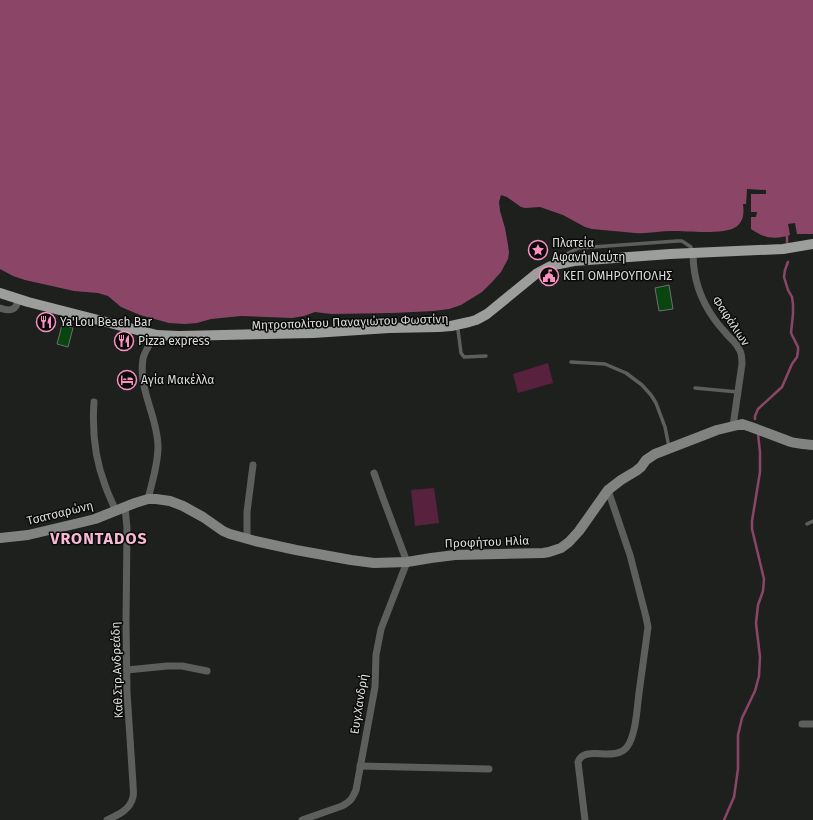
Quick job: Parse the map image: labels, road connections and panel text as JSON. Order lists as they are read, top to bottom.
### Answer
{
  "streets": {
    "main road": ["Μητροπολίτου Παναγιώτου Φωστίνη"],
    "street": [
      "Φαφάλιων",
      "Τσατσαρώνη",
      "Προφήτου Ηλία",
      "Καθ.Στρ.Ανδρεάδη",
      "Ευγ.Χανδρή"
    ]
  },
  "crossings": [
    ["Φαφάλιων", "Μητροπολίτου Παναγιώτου Φωστίνη"],
    ["Φαφάλιων", "Προφήτου Ηλία"],
    ["Τσατσαρώνη", "Προφήτου Ηλία"],
    ["Τσατσαρώνη", "Καθ.Στρ.Ανδρεάδη"],
    ["Προφήτου Ηλία", "Καθ.Στρ.Ανδρεάδη"],
    ["Προφήτου Ηλία", "Ευγ.Χανδρή"]
  ],
  "districts": ["VRONTADOS"],
  "places": {
    "place": ["Πλατεία Αφανή Ναύτη"],
    "public building": ["ΚΕΠ ΟΜΗΡΟΥΠΟΛΗΣ"],
    "restaurant": ["Ya'Lou Beach Bar", "Pizza express"],
    "hotel": ["Αγία Μακέλλα"]
  }
}
